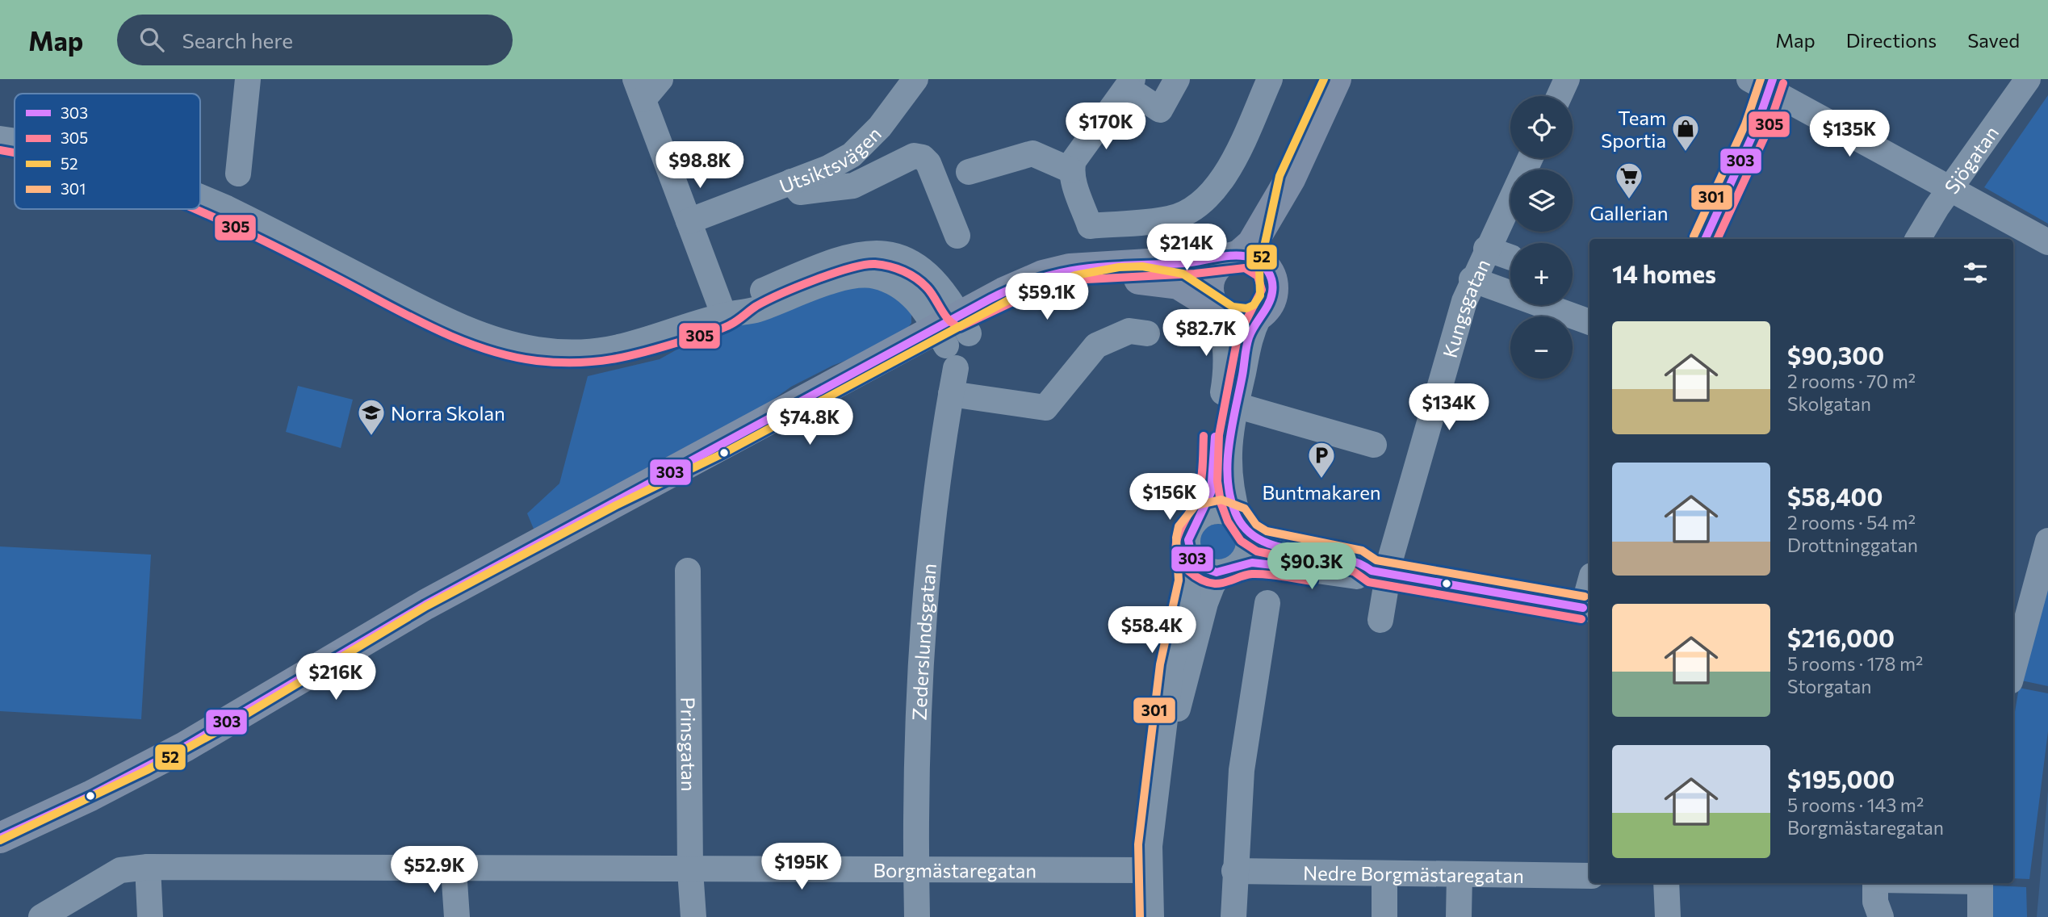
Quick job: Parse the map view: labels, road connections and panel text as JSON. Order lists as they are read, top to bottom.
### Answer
{
  "streets": {
    "street": [
      "Utsiktsvägen",
      "Sjögatan",
      "Kungsgatan",
      "Zederslundsgatan",
      "Prinsgatan",
      "Borgmästaregatan",
      "Nedre Borgmästaregatan"
    ]
  },
  "crossings": [
    ["Zederslundsgatan", "Borgmästaregatan"],
    ["Prinsgatan", "Borgmästaregatan"]
  ],
  "places": {
    "shop": ["Team Sportia"],
    "supermarket": ["Gallerian"],
    "school or university": ["Norra Skolan"],
    "parking": ["Buntmakaren"]
  },
  "lines": [
    "transit line 303",
    "transit line 52",
    "transit line 301",
    "transit line 305"
  ],
  "legend": [
    "303",
    "305",
    "52",
    "301"
  ],
  "page": {
    "header": "Map",
    "search": "Search here",
    "nav": ["Map", "Directions", "Saved"],
    "map_buttons": ["+", "−"],
    "price": [
      "$170K",
      "$135K",
      "$98.8K",
      "$214K",
      "$59.1K",
      "$82.7K",
      "$134K",
      "$74.8K",
      "$156K",
      "$90.3K",
      "$58.4K",
      "$216K",
      "$195K",
      "$52.9K"
    ],
    "heading": "14 homes",
    "list": [
      {
        "name": "$90,300",
        "note": "2 rooms · 70 m² · Skolgatan"
      },
      {
        "name": "$58,400",
        "note": "2 rooms · 54 m² · Drottninggatan"
      },
      {
        "name": "$216,000",
        "note": "5 rooms · 178 m² · Storgatan"
      },
      {
        "name": "$195,000",
        "note": "5 rooms · 143 m² · Borgmästaregatan"
      }
    ]
  }
}
